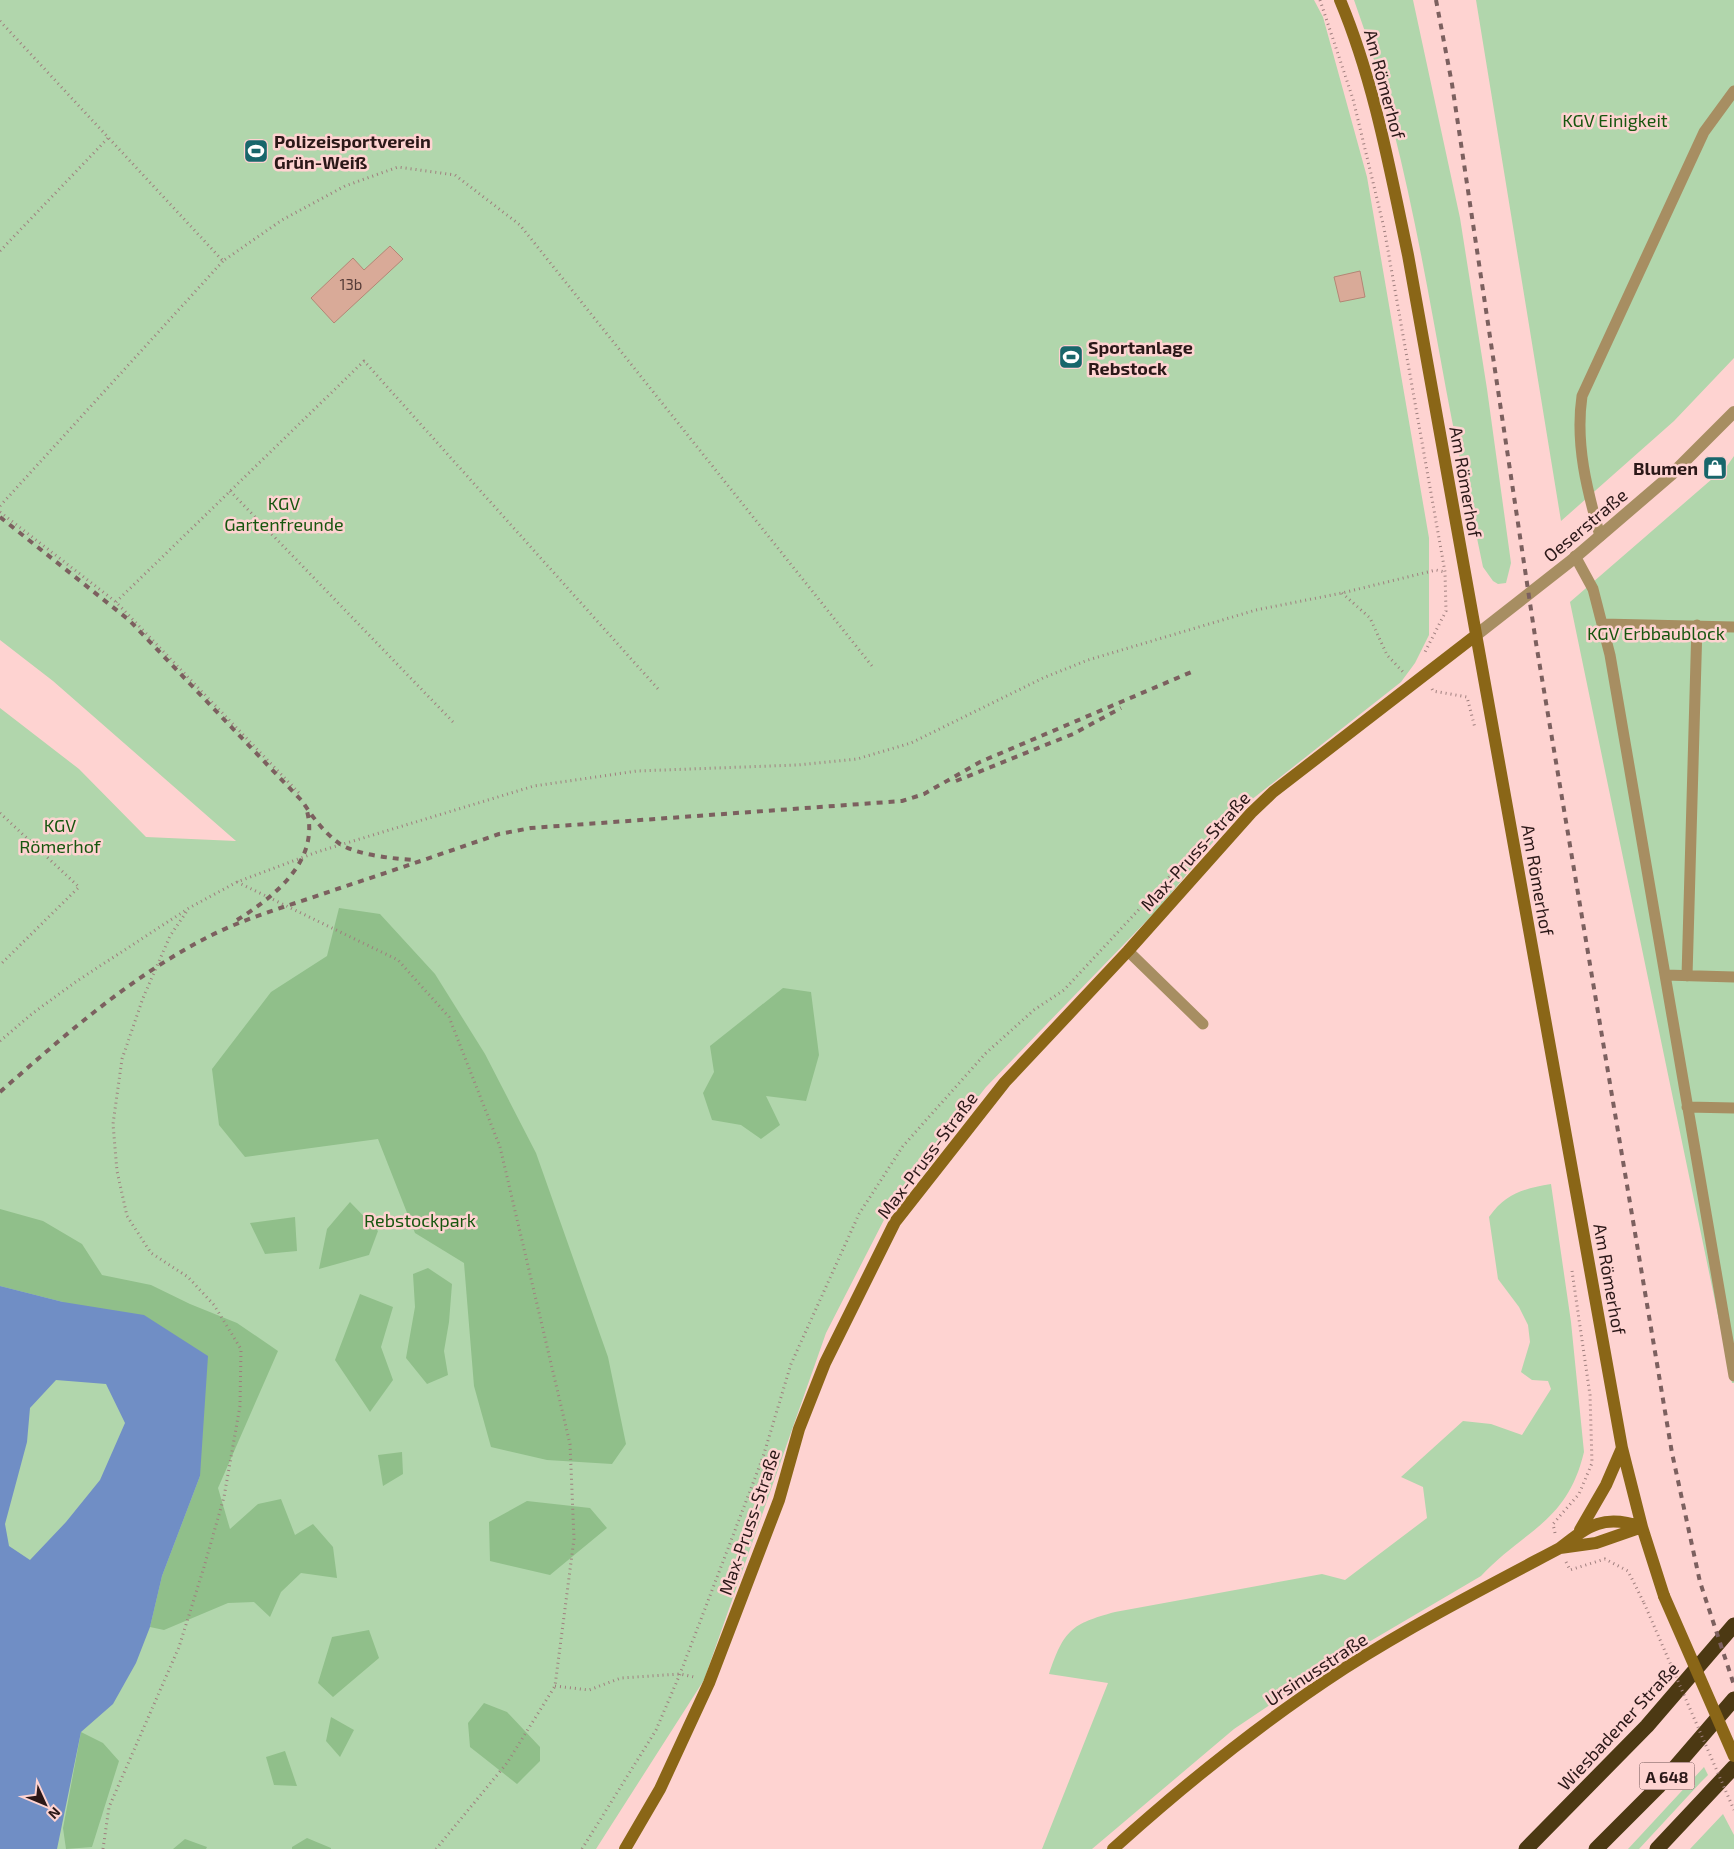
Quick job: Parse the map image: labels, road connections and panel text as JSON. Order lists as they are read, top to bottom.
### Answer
{
  "streets": {
    "highway": ["Wiesbadener Straße", "A 648"],
    "main road": ["Am Römerhof", "Max-Pruss-Straße", "Ursinusstraße"],
    "street": ["Oeserstraße"]
  },
  "crossings": [
    ["Am Römerhof", "Oeserstraße"],
    ["Am Römerhof", "Max-Pruss-Straße"],
    ["Am Römerhof", "Ursinusstraße"],
    ["Oeserstraße", "Max-Pruss-Straße"]
  ],
  "parks": [
    "KGV Einigkeit",
    "KGV Gartenfreunde",
    "KGV Erbbaublock",
    "KGV Römerhof",
    "Rebstockpark"
  ],
  "places": {
    "sports": ["Polizeisportverein Grün-Weiß", "Sportanlage Rebstock"],
    "shop": ["Blumen"]
  },
  "house_numbers": ["13b"],
  "north": "bottom right"
}
